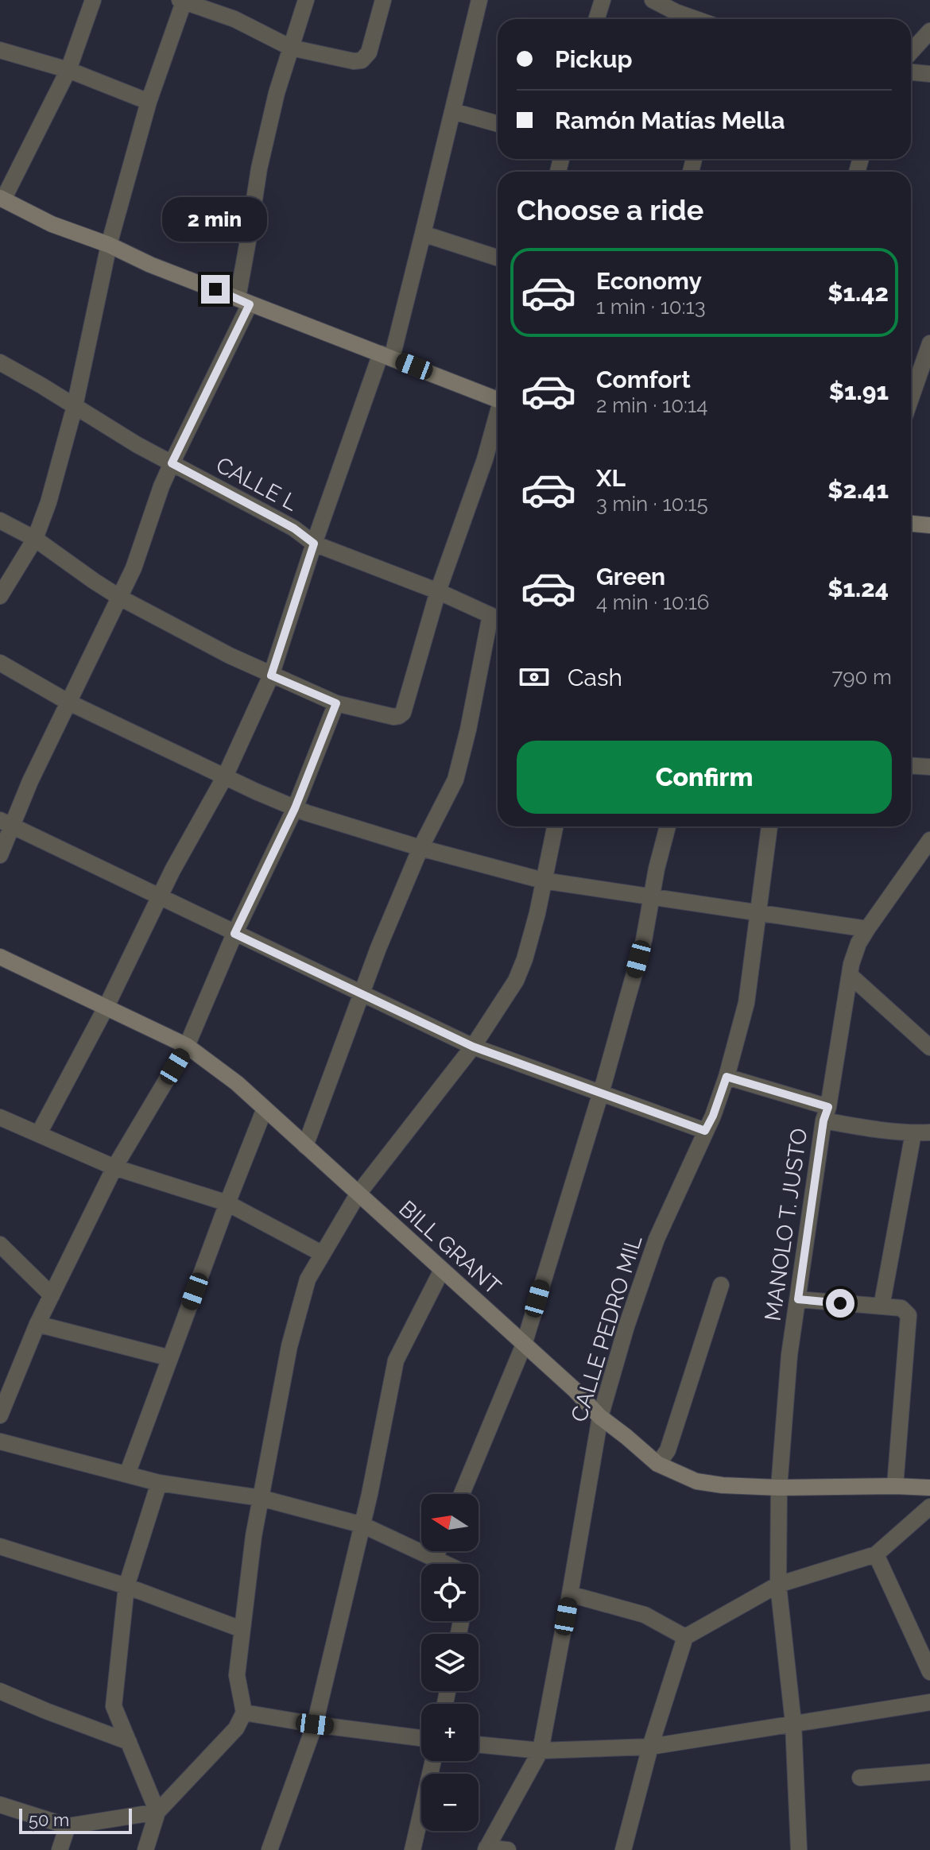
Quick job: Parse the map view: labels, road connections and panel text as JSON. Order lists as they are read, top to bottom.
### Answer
{
  "streets": {
    "street": [
      "CALLE L",
      "MANOLO T. JUSTO",
      "BILL GRANT",
      "CALLE PEDRO MIL"
    ]
  },
  "crossings": [
    ["MANOLO T. JUSTO", "BILL GRANT"],
    ["BILL GRANT", "CALLE PEDRO MIL"]
  ],
  "scale_bar": "50 m",
  "north": "left",
  "page": {
    "banner": ["Pickup", "Ramón Matías Mella"],
    "heading": "Choose a ride",
    "bubble": "2 min",
    "list": [
      {
        "name": "Economy",
        "note": "1 min · 10:13",
        "value": "$1.42"
      },
      {
        "name": "Comfort",
        "note": "2 min · 10:14",
        "value": "$1.91"
      },
      {
        "name": "XL",
        "note": "3 min · 10:15",
        "value": "$2.41"
      },
      {
        "name": "Green",
        "note": "4 min · 10:16",
        "value": "$1.24"
      }
    ],
    "pay": ["Cash", "790 m"],
    "buttons": "Confirm",
    "map_buttons": ["+", "−"],
    "scale": "50 m"
  }
}
